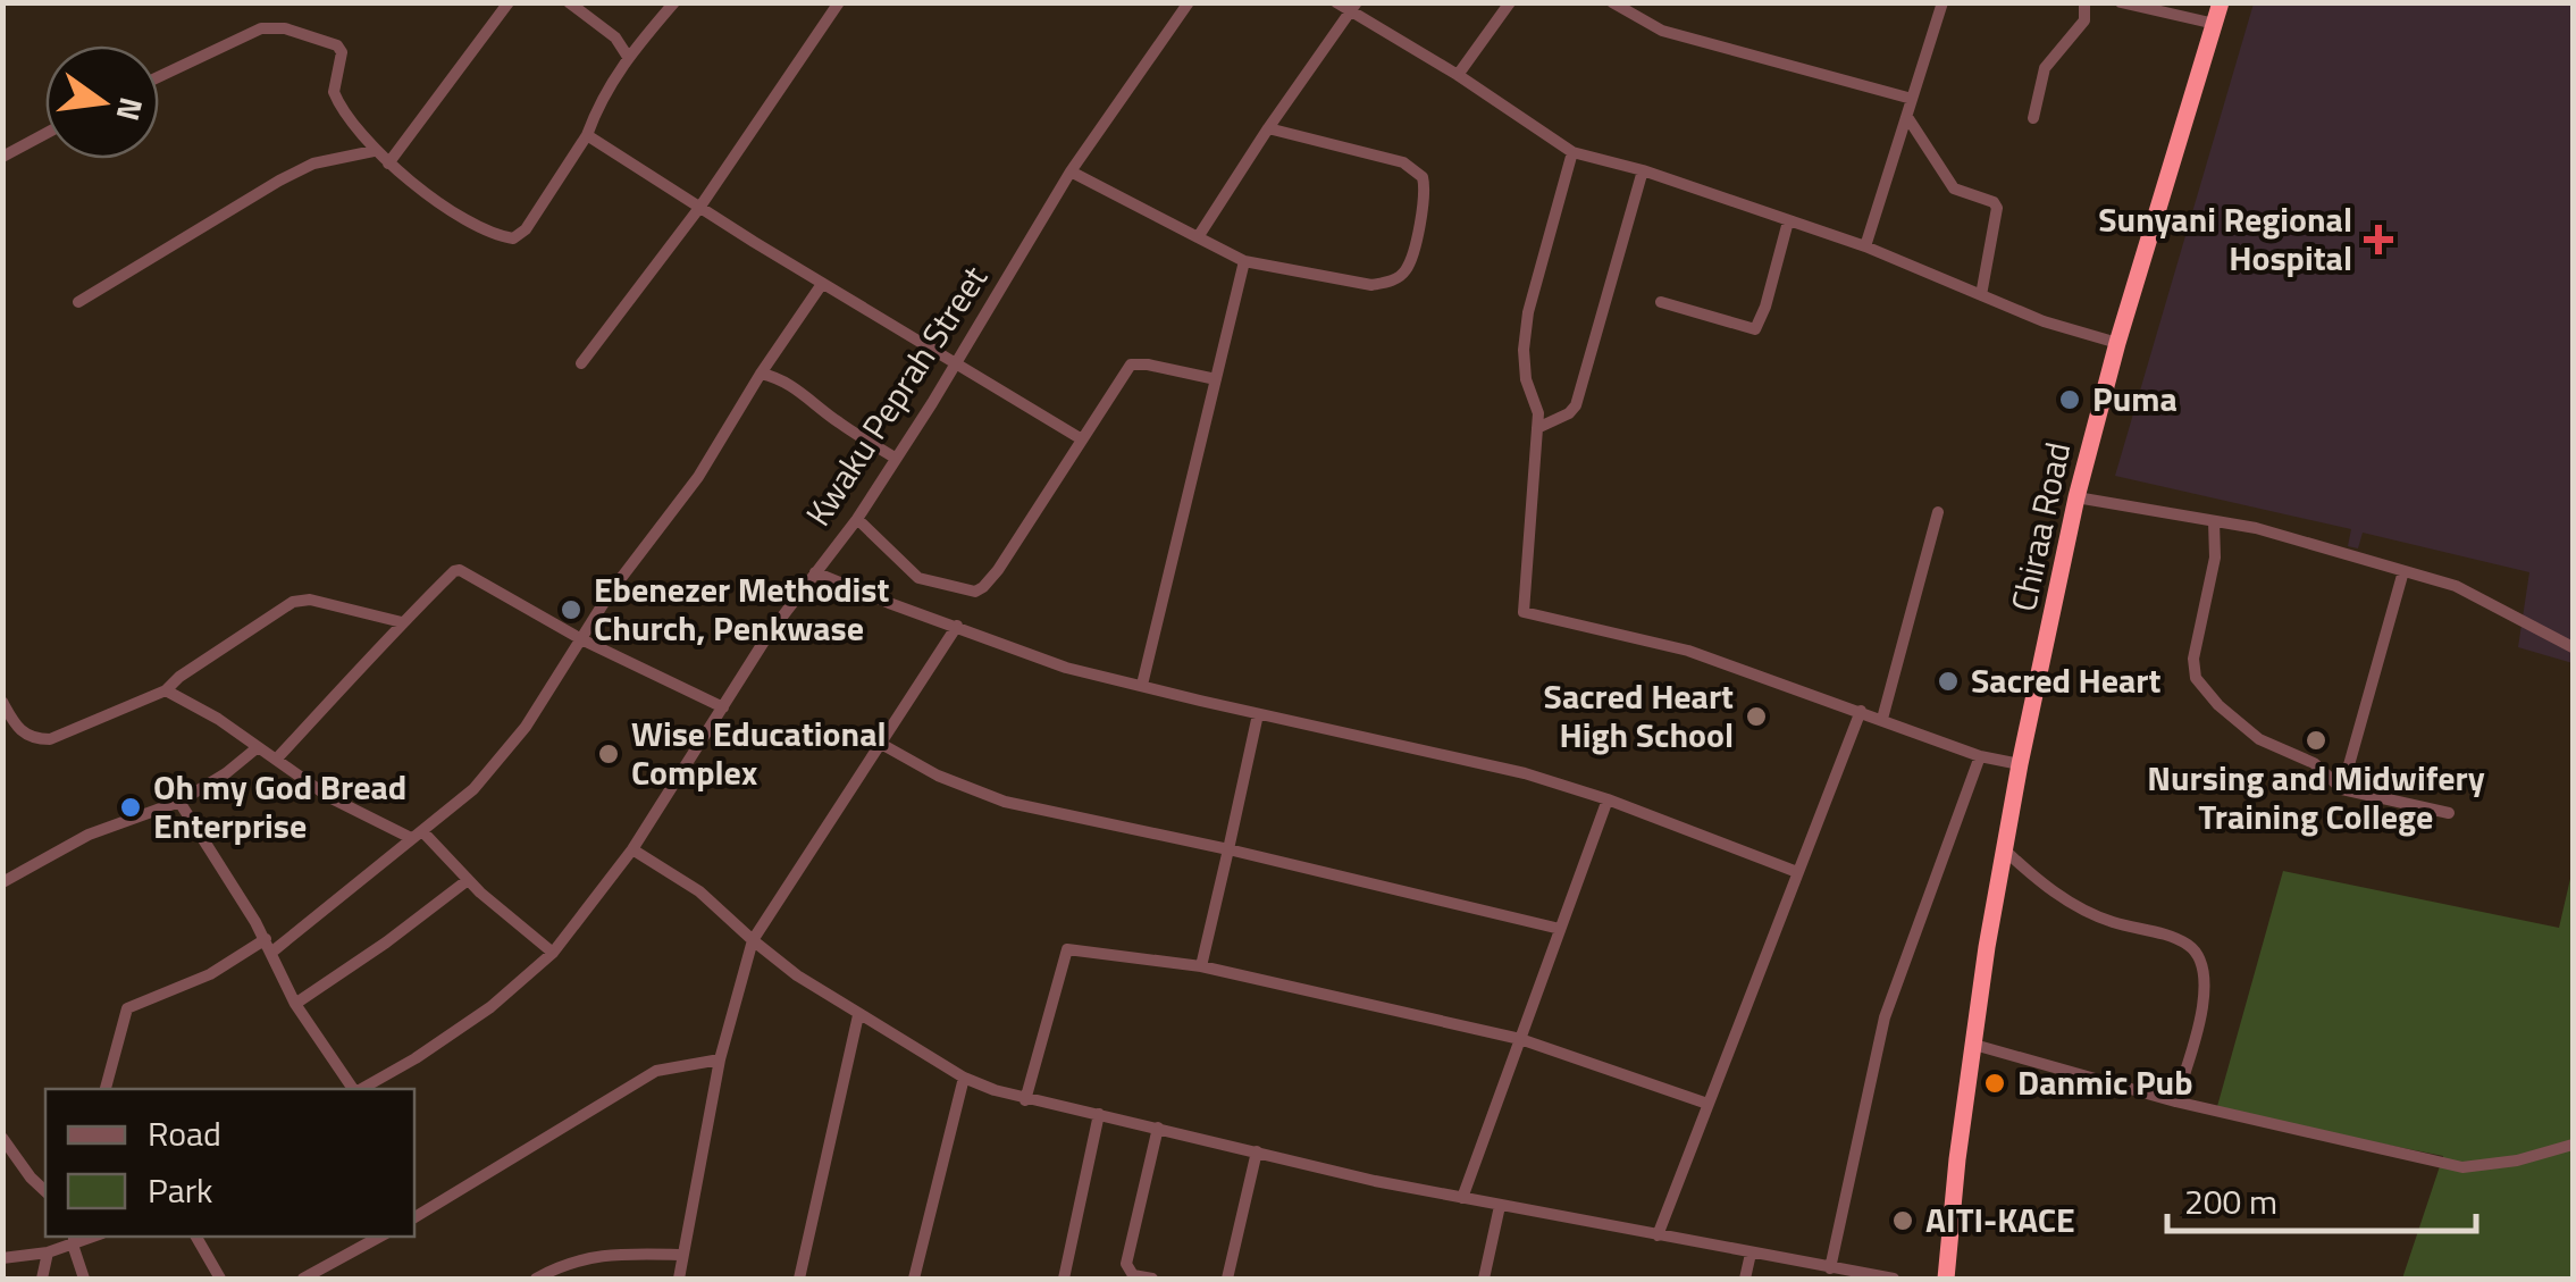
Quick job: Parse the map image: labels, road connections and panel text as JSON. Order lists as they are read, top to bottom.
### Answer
{
  "streets": {
    "highway": ["Chiraa Road"],
    "street": ["Kwaku Peprah Street"]
  },
  "places": {
    "health": ["Sunyani Regional Hospital"],
    "other": [
      "Puma",
      "Ebenezer Methodist Church, Penkwase",
      "Sacred Heart",
      "Sacred Heart High School",
      "Nursing and Midwifery Training College",
      "Wise Educational Complex",
      "Oh my God Bread Enterprise",
      "Danmic Pub",
      "AITI-KACE"
    ]
  },
  "legend": ["Road", "Park"],
  "scale_bar": "200 m",
  "north": "right"
}
